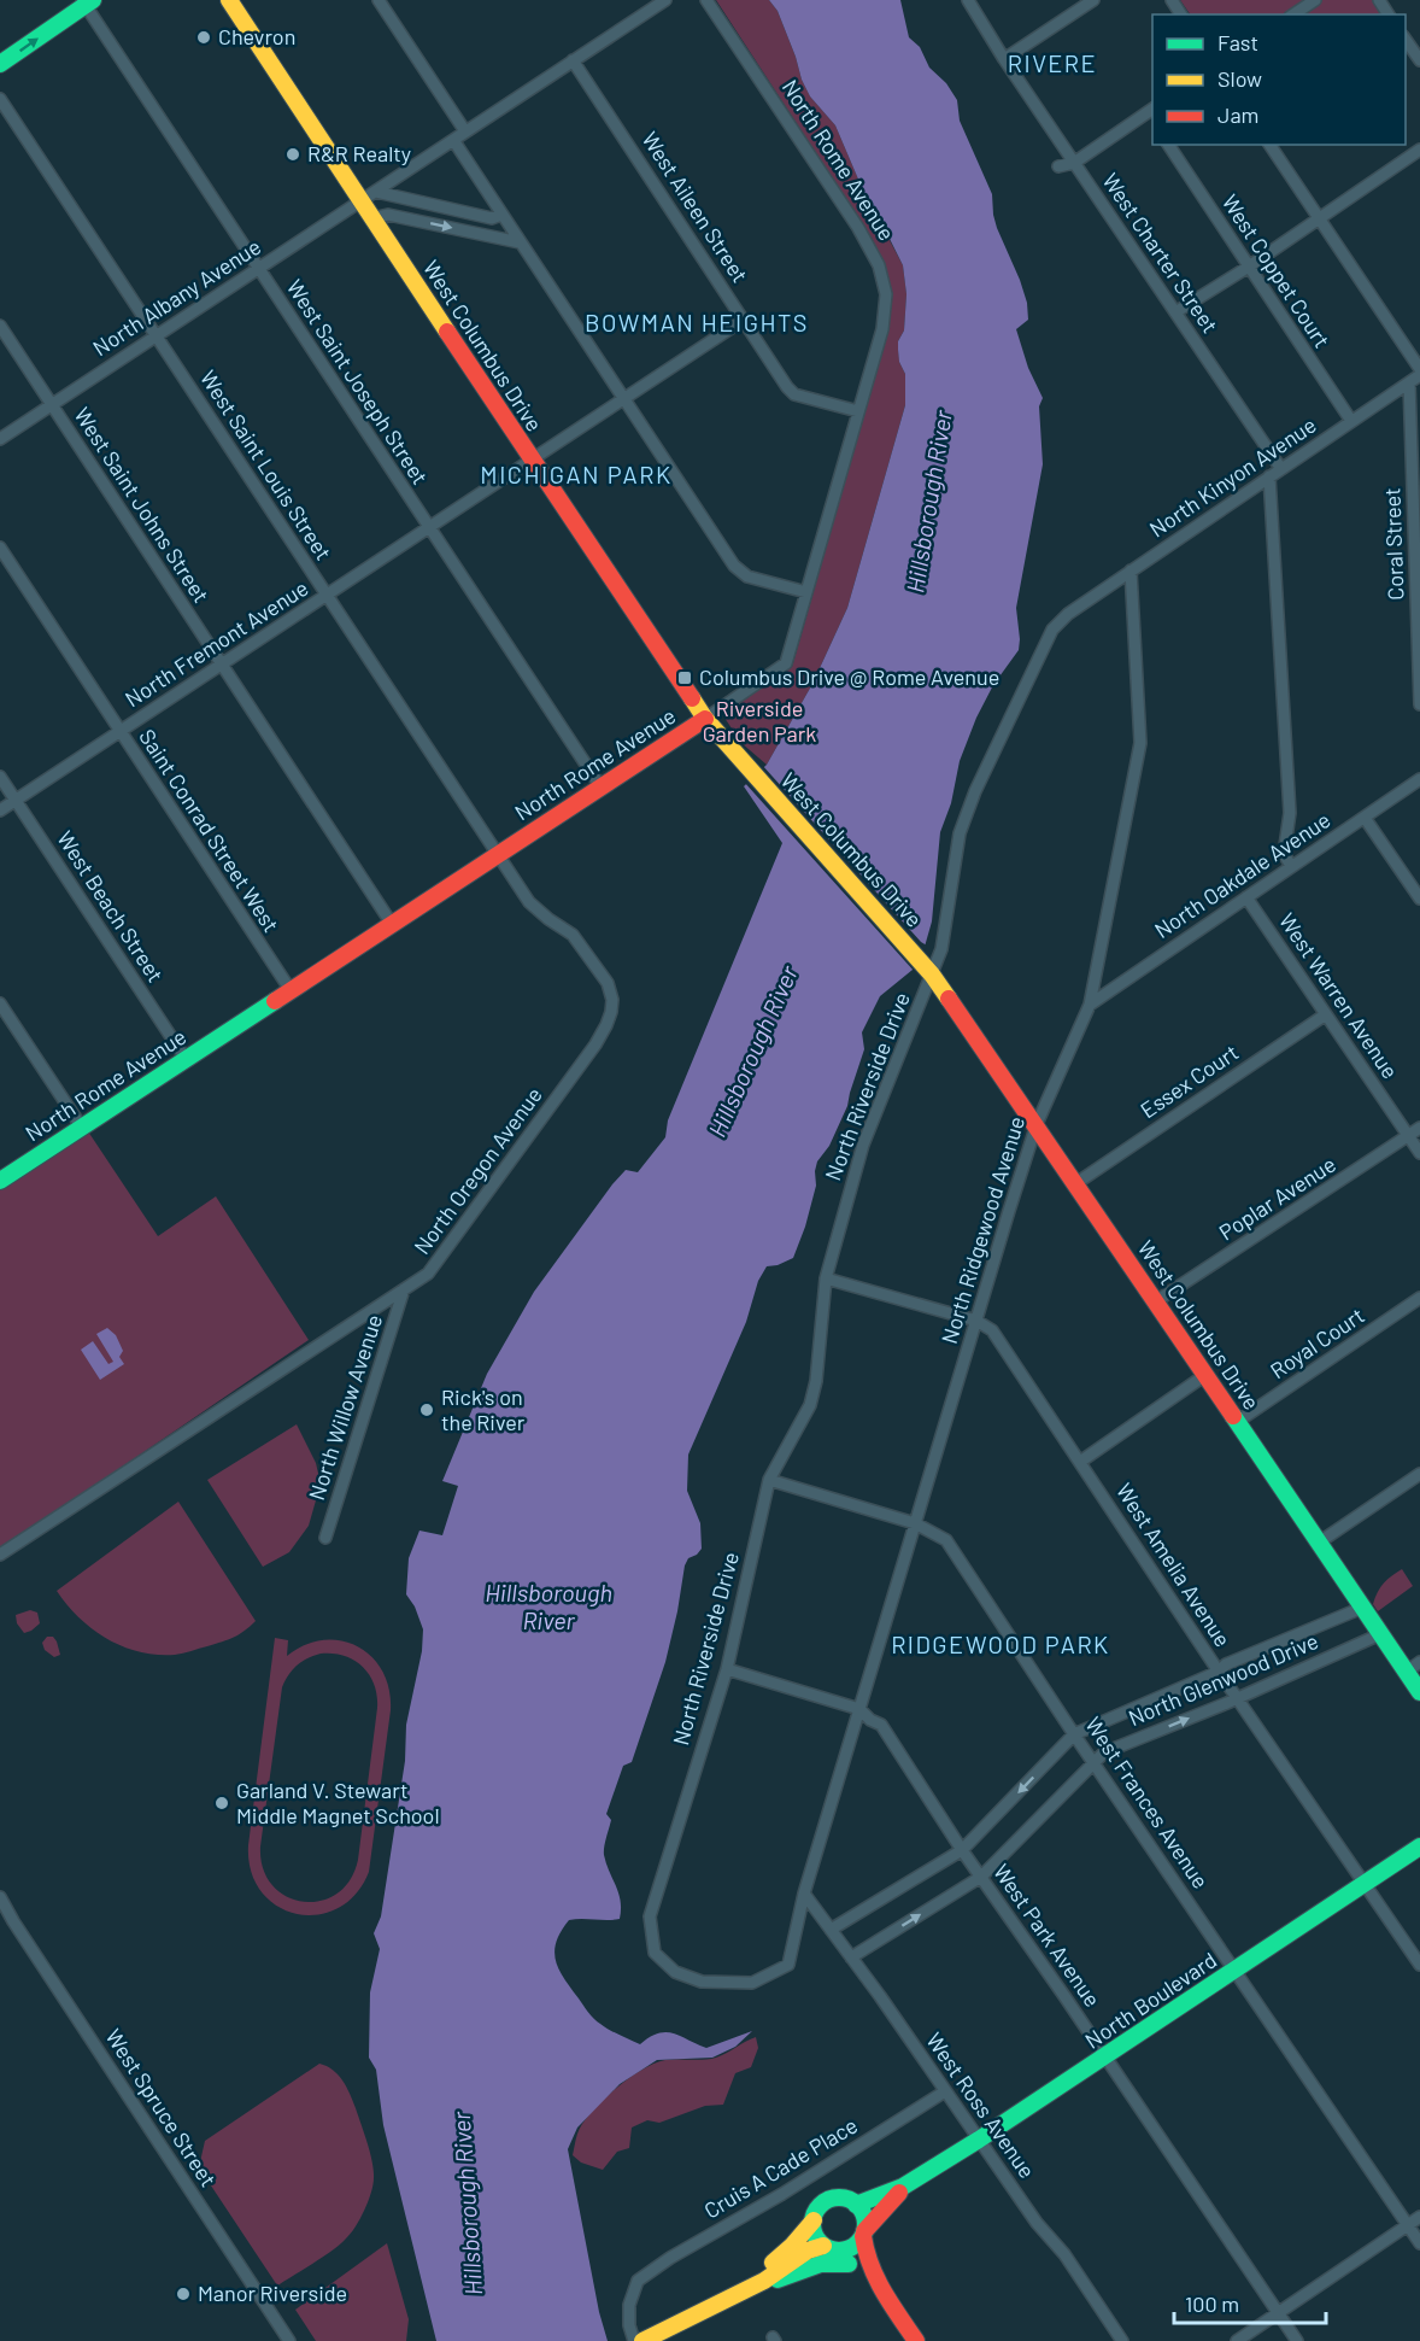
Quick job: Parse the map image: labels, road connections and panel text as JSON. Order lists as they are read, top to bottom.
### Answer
{
  "streets": {
    "street": [
      "North Rome Avenue",
      "West Aileen Street",
      "West Charter Street",
      "West Coppet Court",
      "North Albany Avenue",
      "West Columbus Drive",
      "West Saint Joseph Street",
      "West Saint Louis Street",
      "North Kinyon Avenue",
      "West Saint Johns Street",
      "Coral Street",
      "North Fremont Avenue",
      "Saint Conrad Street West",
      "North Oakdale Avenue",
      "West Beach Street",
      "West Warren Avenue",
      "Essex Court",
      "North Riverside Drive",
      "North Oregon Avenue",
      "Poplar Avenue",
      "North Ridgewood Avenue",
      "Royal Court",
      "North Willow Avenue",
      "West Amelia Avenue",
      "North Glenwood Drive",
      "West Frances Avenue",
      "West Park Avenue",
      "North Boulevard",
      "West Ross Avenue",
      "West Spruce Street",
      "Cruis A Cade Place"
    ]
  },
  "crossings": [
    ["North Rome Avenue", "West Aileen Street"],
    ["North Rome Avenue", "West Columbus Drive"],
    ["North Rome Avenue", "West Saint Joseph Street"],
    ["North Rome Avenue", "West Saint Louis Street"],
    ["North Rome Avenue", "West Saint Johns Street"],
    ["North Rome Avenue", "Saint Conrad Street West"],
    ["North Rome Avenue", "West Beach Street"],
    ["North Rome Avenue", "North Oregon Avenue"],
    ["West Aileen Street", "North Albany Avenue"],
    ["West Aileen Street", "North Fremont Avenue"],
    ["West Charter Street", "North Kinyon Avenue"],
    ["West Coppet Court", "North Kinyon Avenue"],
    ["North Albany Avenue", "West Columbus Drive"],
    ["North Albany Avenue", "West Saint Joseph Street"],
    ["North Albany Avenue", "West Saint Louis Street"],
    ["North Albany Avenue", "West Saint Johns Street"],
    ["West Columbus Drive", "North Fremont Avenue"],
    ["West Columbus Drive", "Essex Court"],
    ["West Columbus Drive", "North Riverside Drive"],
    ["West Columbus Drive", "Poplar Avenue"],
    ["West Columbus Drive", "North Ridgewood Avenue"],
    ["West Columbus Drive", "Royal Court"],
    ["West Columbus Drive", "North Glenwood Drive"],
    ["West Saint Joseph Street", "North Fremont Avenue"],
    ["West Saint Louis Street", "North Fremont Avenue"],
    ["West Saint Louis Street", "North Oregon Avenue"],
    ["North Kinyon Avenue", "Coral Street"],
    ["North Kinyon Avenue", "North Riverside Drive"],
    ["North Kinyon Avenue", "North Ridgewood Avenue"],
    ["West Saint Johns Street", "North Fremont Avenue"],
    ["North Fremont Avenue", "Saint Conrad Street West"],
    ["North Fremont Avenue", "West Beach Street"],
    ["North Oakdale Avenue", "West Warren Avenue"],
    ["North Oakdale Avenue", "North Ridgewood Avenue"],
    ["West Warren Avenue", "Essex Court"],
    ["West Warren Avenue", "Poplar Avenue"],
    ["North Riverside Drive", "North Ridgewood Avenue"],
    ["North Riverside Drive", "West Amelia Avenue"],
    ["North Riverside Drive", "West Frances Avenue"],
    ["North Riverside Drive", "West Park Avenue"],
    ["North Oregon Avenue", "North Willow Avenue"],
    ["North Ridgewood Avenue", "West Amelia Avenue"],
    ["North Ridgewood Avenue", "West Frances Avenue"],
    ["North Ridgewood Avenue", "West Park Avenue"],
    ["North Ridgewood Avenue", "West Ross Avenue"],
    ["West Amelia Avenue", "North Glenwood Drive"],
    ["West Amelia Avenue", "North Boulevard"],
    ["North Glenwood Drive", "West Frances Avenue"],
    ["North Glenwood Drive", "West Park Avenue"],
    ["North Glenwood Drive", "West Ross Avenue"],
    ["West Frances Avenue", "North Boulevard"],
    ["West Park Avenue", "North Boulevard"],
    ["North Boulevard", "West Ross Avenue"],
    ["West Ross Avenue", "Cruis A Cade Place"]
  ],
  "districts": [
    "RIVERE",
    "BOWMAN HEIGHTS",
    "MICHIGAN PARK",
    "RIDGEWOOD PARK"
  ],
  "water": ["Hillsborough River"],
  "parks": ["Riverside Garden Park"],
  "places": {
    "other": [
      "Chevron",
      "R&R Realty",
      "Rick's on the River",
      "Garland V. Stewart Middle Magnet School",
      "Manor Riverside"
    ],
    "transit": ["Columbus Drive @ Rome Avenue"]
  },
  "legend": ["Fast", "Slow", "Jam"],
  "scale_bar": "100 m"
}
